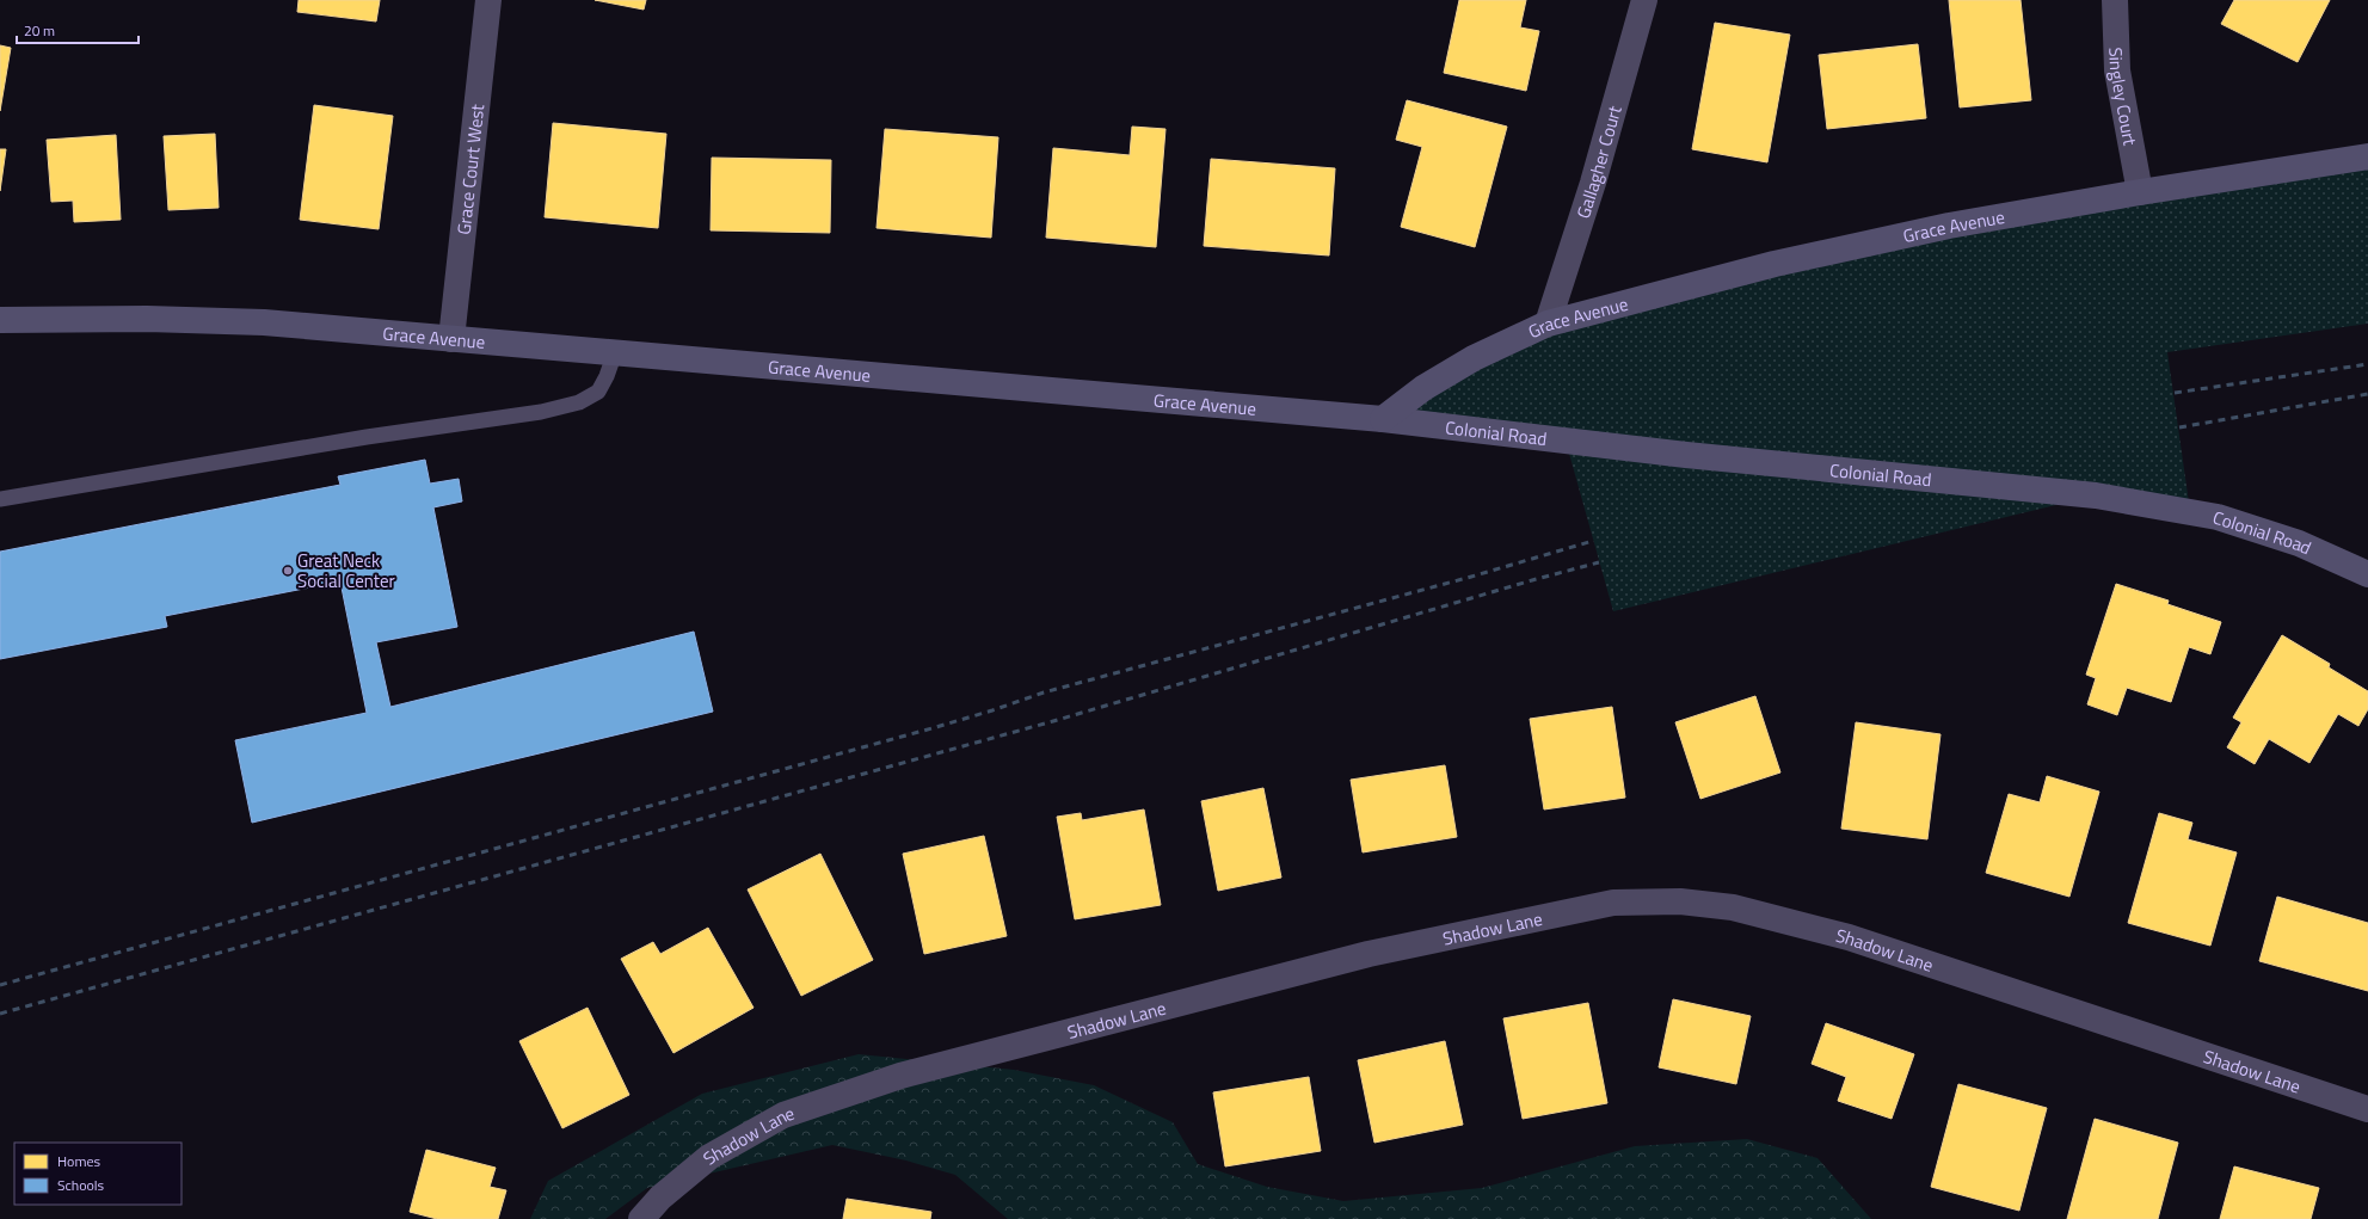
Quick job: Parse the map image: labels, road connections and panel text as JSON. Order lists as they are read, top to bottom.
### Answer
{
  "streets": {
    "street": [
      "Singley Court",
      "Gallagher Court",
      "Grace Court West",
      "Grace Avenue",
      "Colonial Road",
      "Shadow Lane"
    ]
  },
  "crossings": [
    ["Singley Court", "Grace Avenue"],
    ["Gallagher Court", "Grace Avenue"],
    ["Grace Court West", "Grace Avenue"],
    ["Grace Avenue", "Colonial Road"]
  ],
  "places": ["Great Neck Social Center"],
  "legend": ["Homes", "Schools"],
  "scale_bar": "20 m"
}
